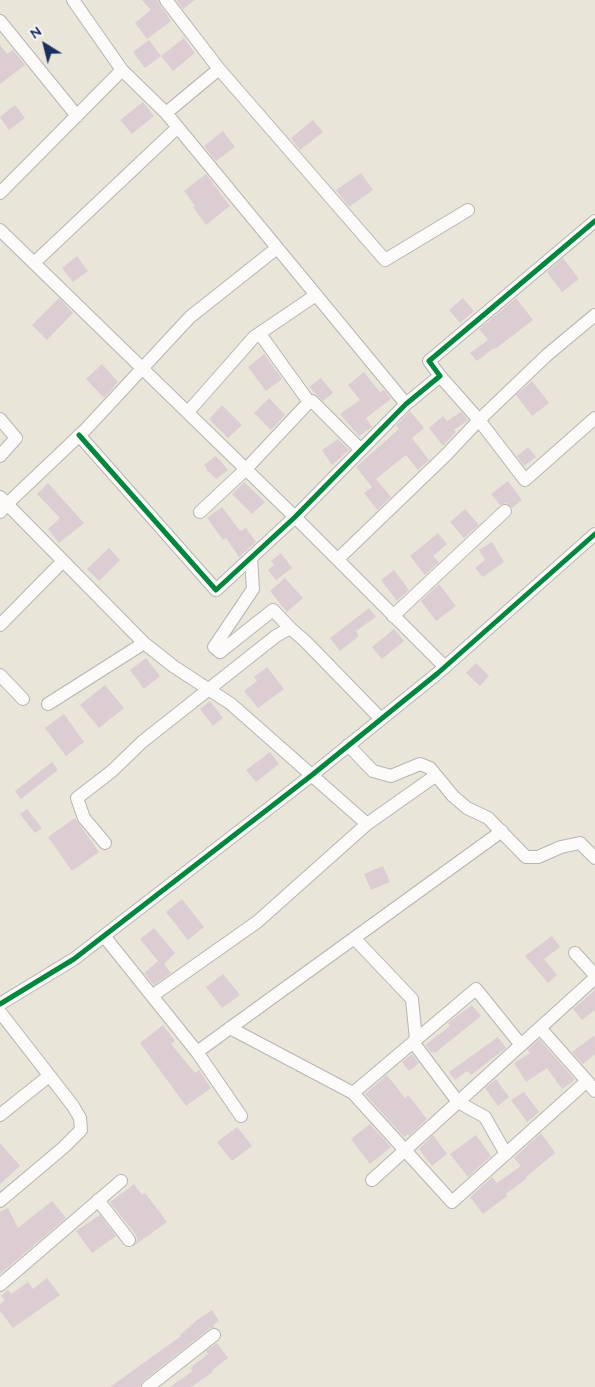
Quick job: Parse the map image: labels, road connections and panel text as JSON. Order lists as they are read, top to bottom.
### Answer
{
  "north": "top left"
}
